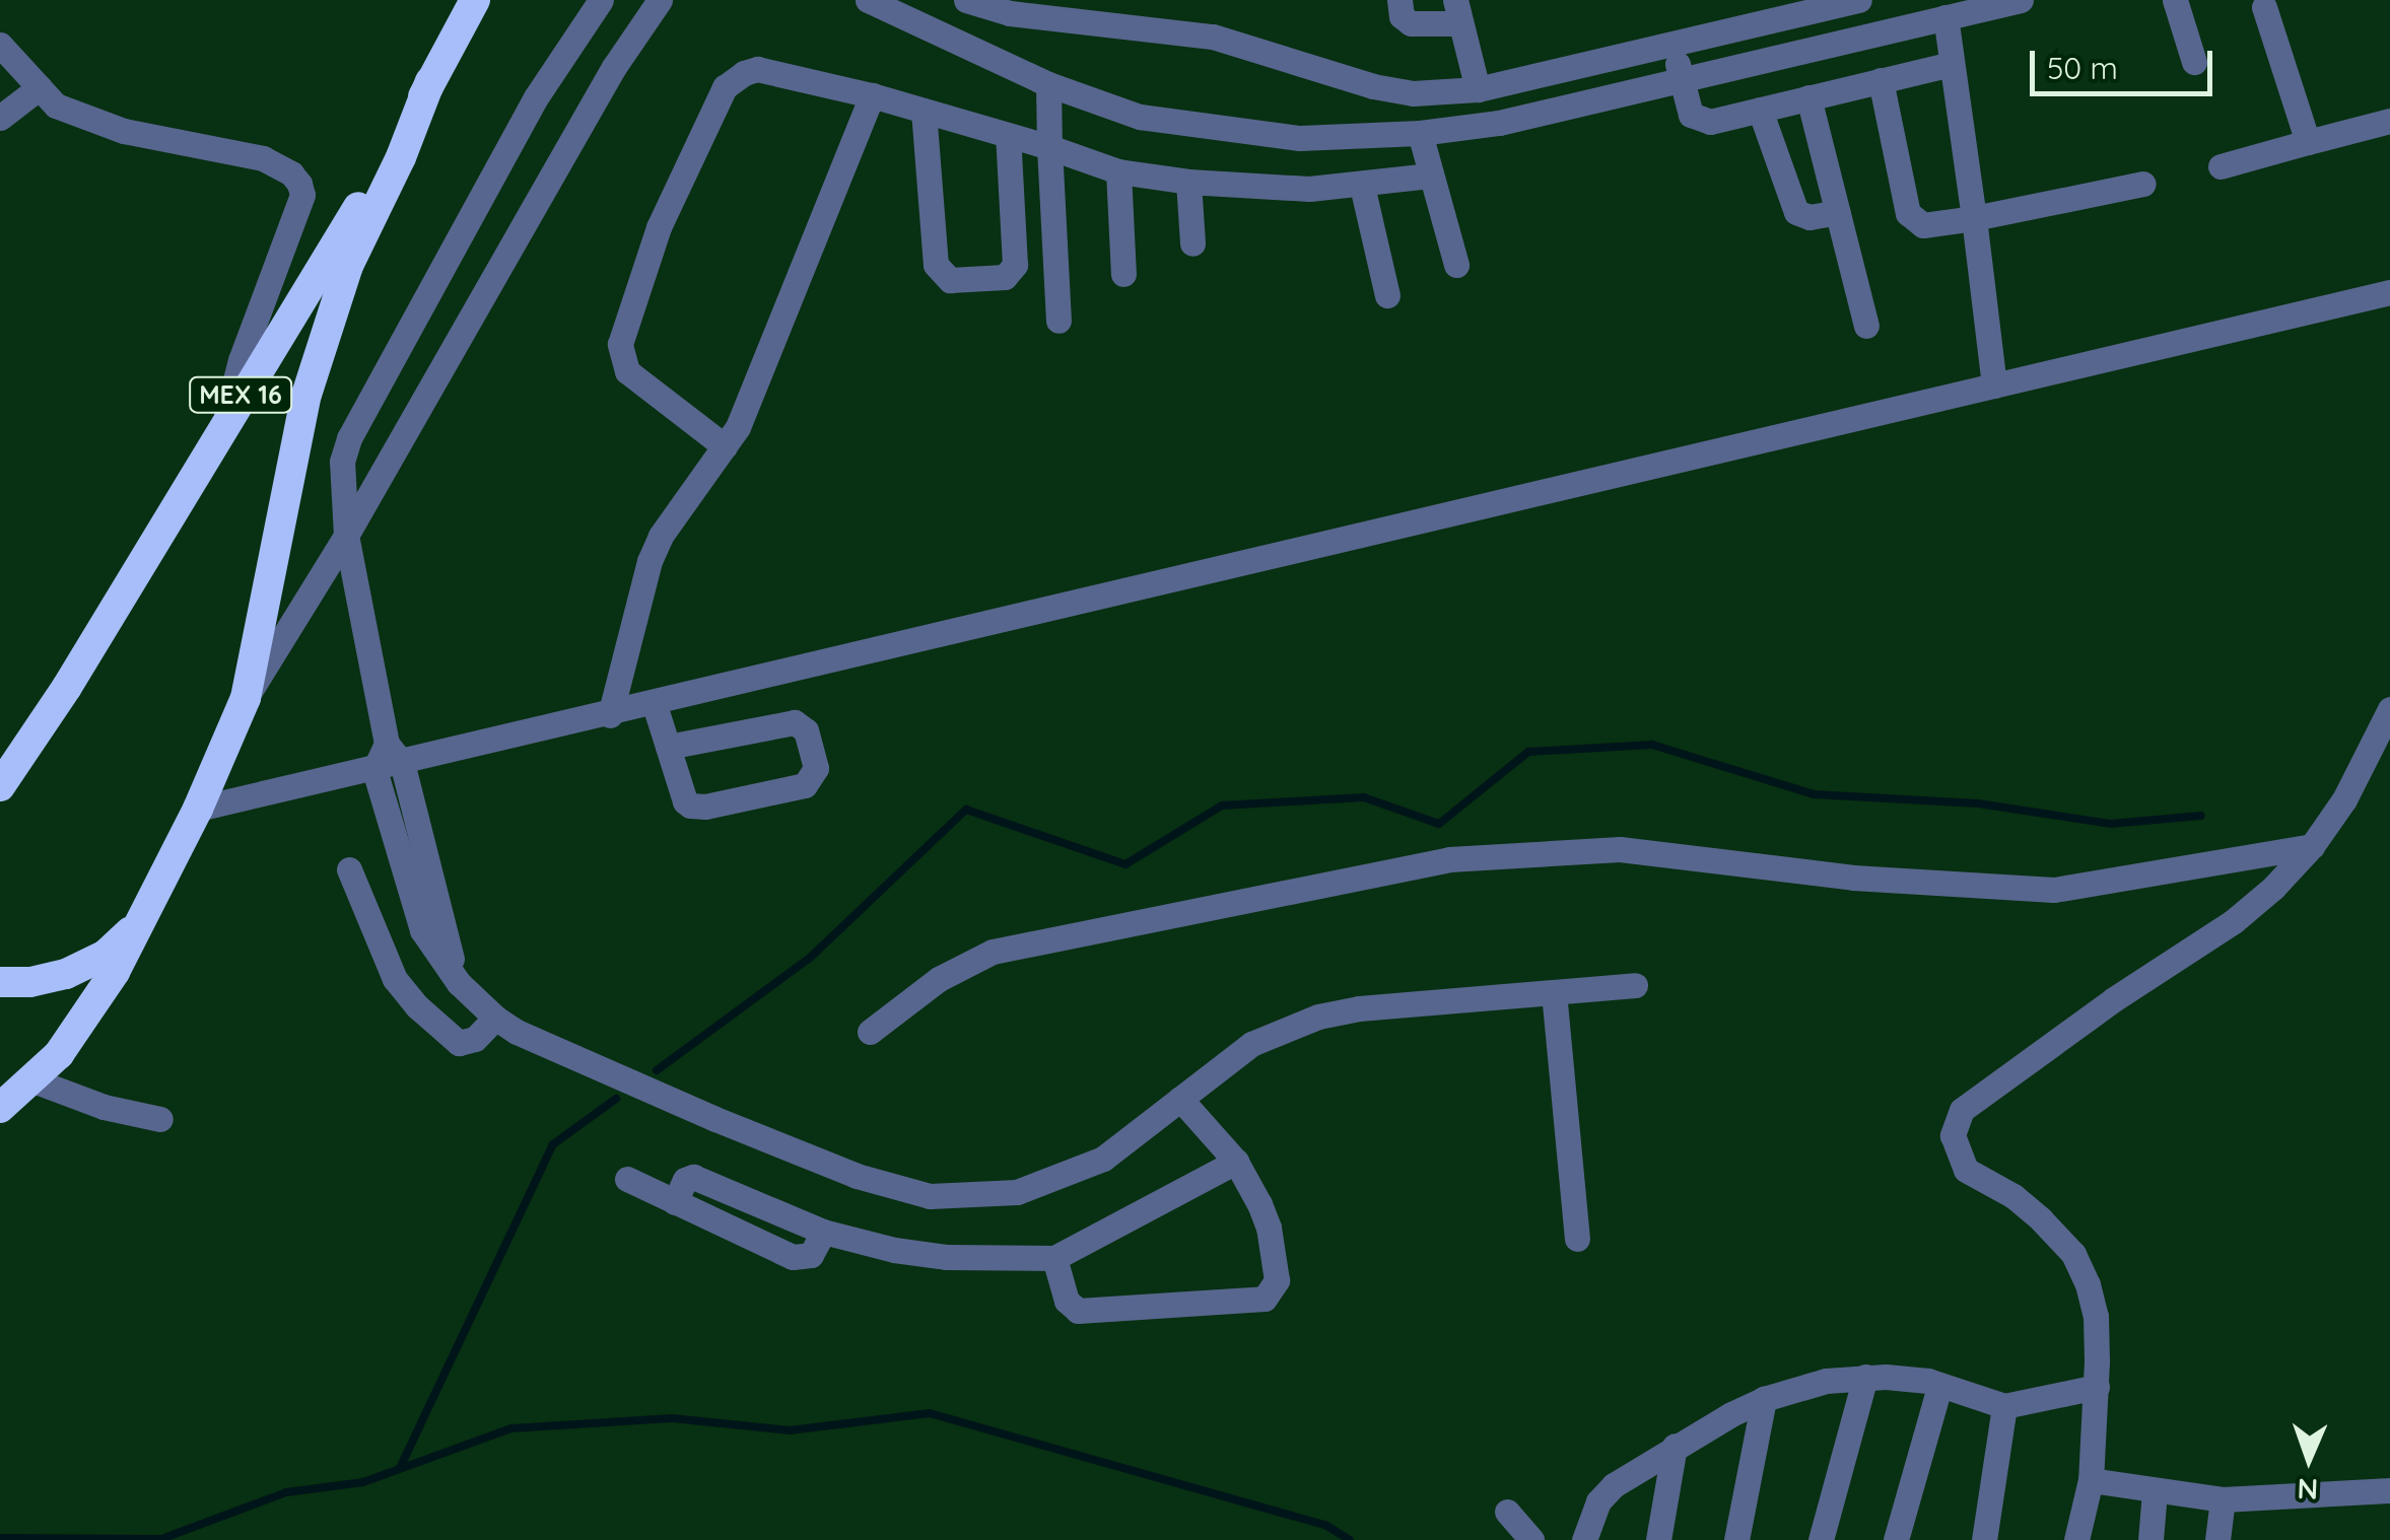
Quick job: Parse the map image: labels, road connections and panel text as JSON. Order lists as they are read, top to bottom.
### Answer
{
  "streets": {
    "highway": ["MEX 16"]
  },
  "scale_bar": "50 m",
  "north": "bottom"
}
